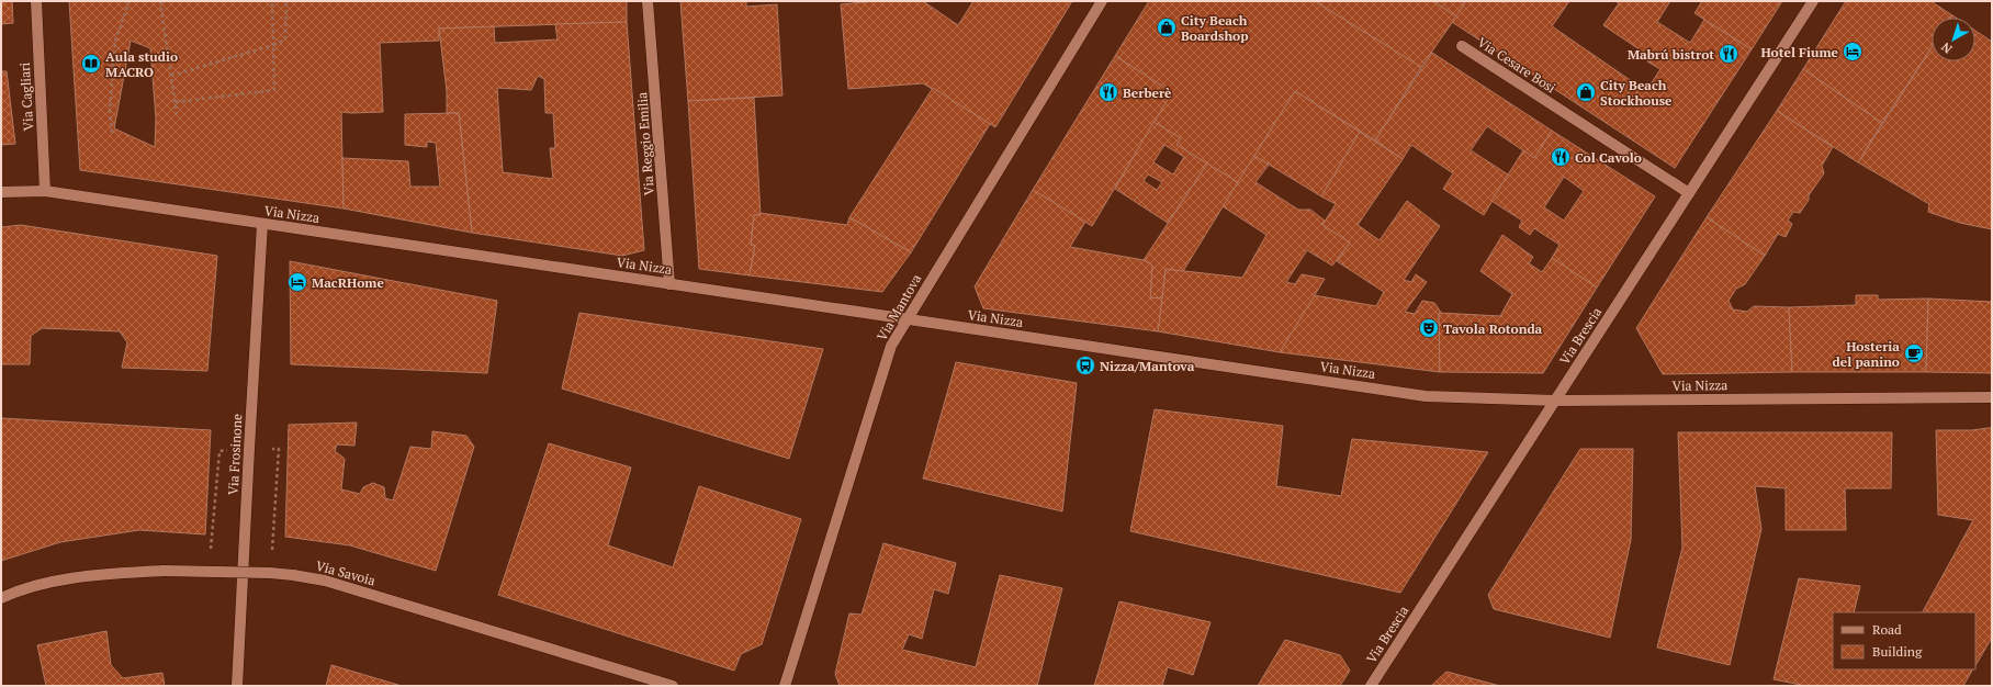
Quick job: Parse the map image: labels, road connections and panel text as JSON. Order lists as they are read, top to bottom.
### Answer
{
  "streets": {
    "street": [
      "Via Cesare Bosi",
      "Via Cagliari",
      "Via Reggio Emilia",
      "Via Nizza",
      "Via Mantova",
      "Via Brescia",
      "Via Frosinone",
      "Via Savoia"
    ]
  },
  "crossings": [
    ["Via Cesare Bosi", "Via Brescia"],
    ["Via Cagliari", "Via Nizza"],
    ["Via Reggio Emilia", "Via Nizza"],
    ["Via Nizza", "Via Mantova"],
    ["Via Nizza", "Via Brescia"],
    ["Via Nizza", "Via Frosinone"]
  ],
  "places": {
    "shop": ["City Beach Boardshop", "City Beach Stockhouse"],
    "hotel": ["Hotel Fiume", "MacRHome"],
    "restaurant": ["Mabrú bistrot", "Berberè", "Col Cavolo"],
    "library": ["Aula studio MACRO"],
    "theatre": ["Tavola Rotonda"],
    "cafe": ["Hosteria del panino"],
    "bus stop": ["Nizza/Mantova"]
  },
  "legend": ["Road", "Building"],
  "north": "bottom left"
}
